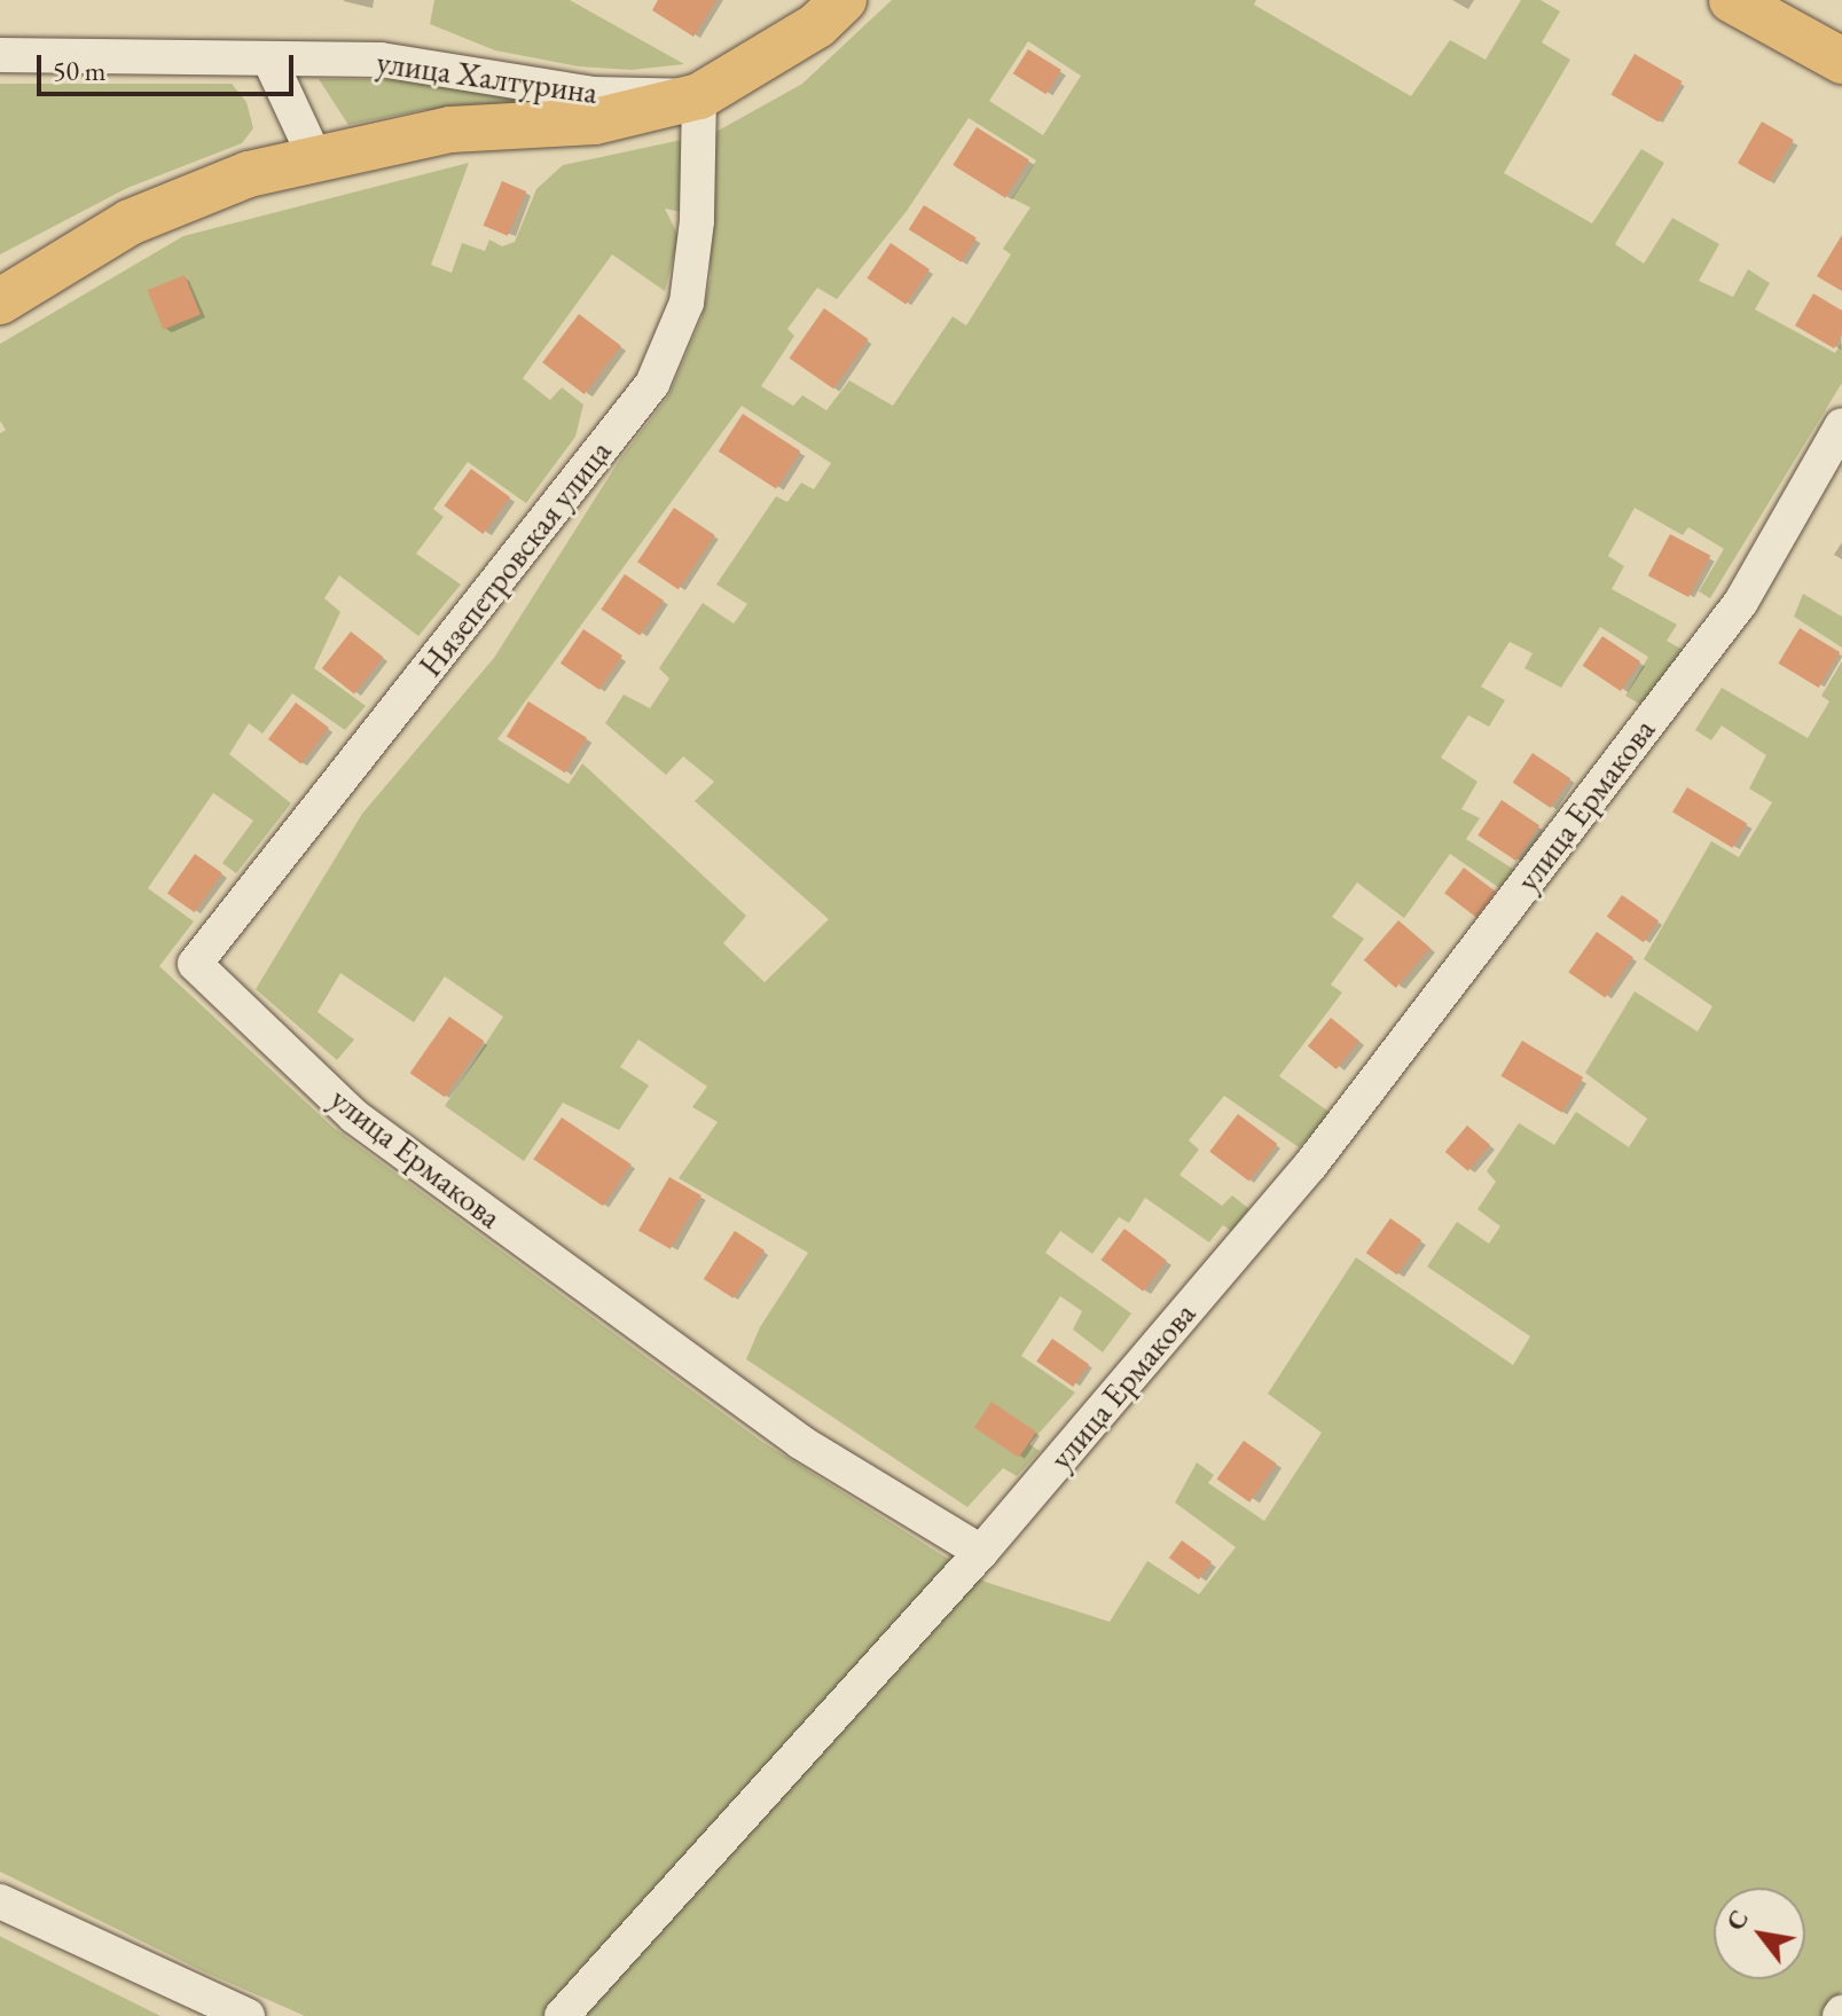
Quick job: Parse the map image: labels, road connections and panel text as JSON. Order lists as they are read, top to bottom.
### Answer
{
  "streets": {
    "street": ["улица Халтурина", "Нязепетровская улица", "улица Ермакова"]
  },
  "crossings": [
    ["улица Халтурина", "Нязепетровская улица"],
    ["Нязепетровская улица", "улица Ермакова"]
  ],
  "scale_bar": "50 m",
  "north": "top left"
}
